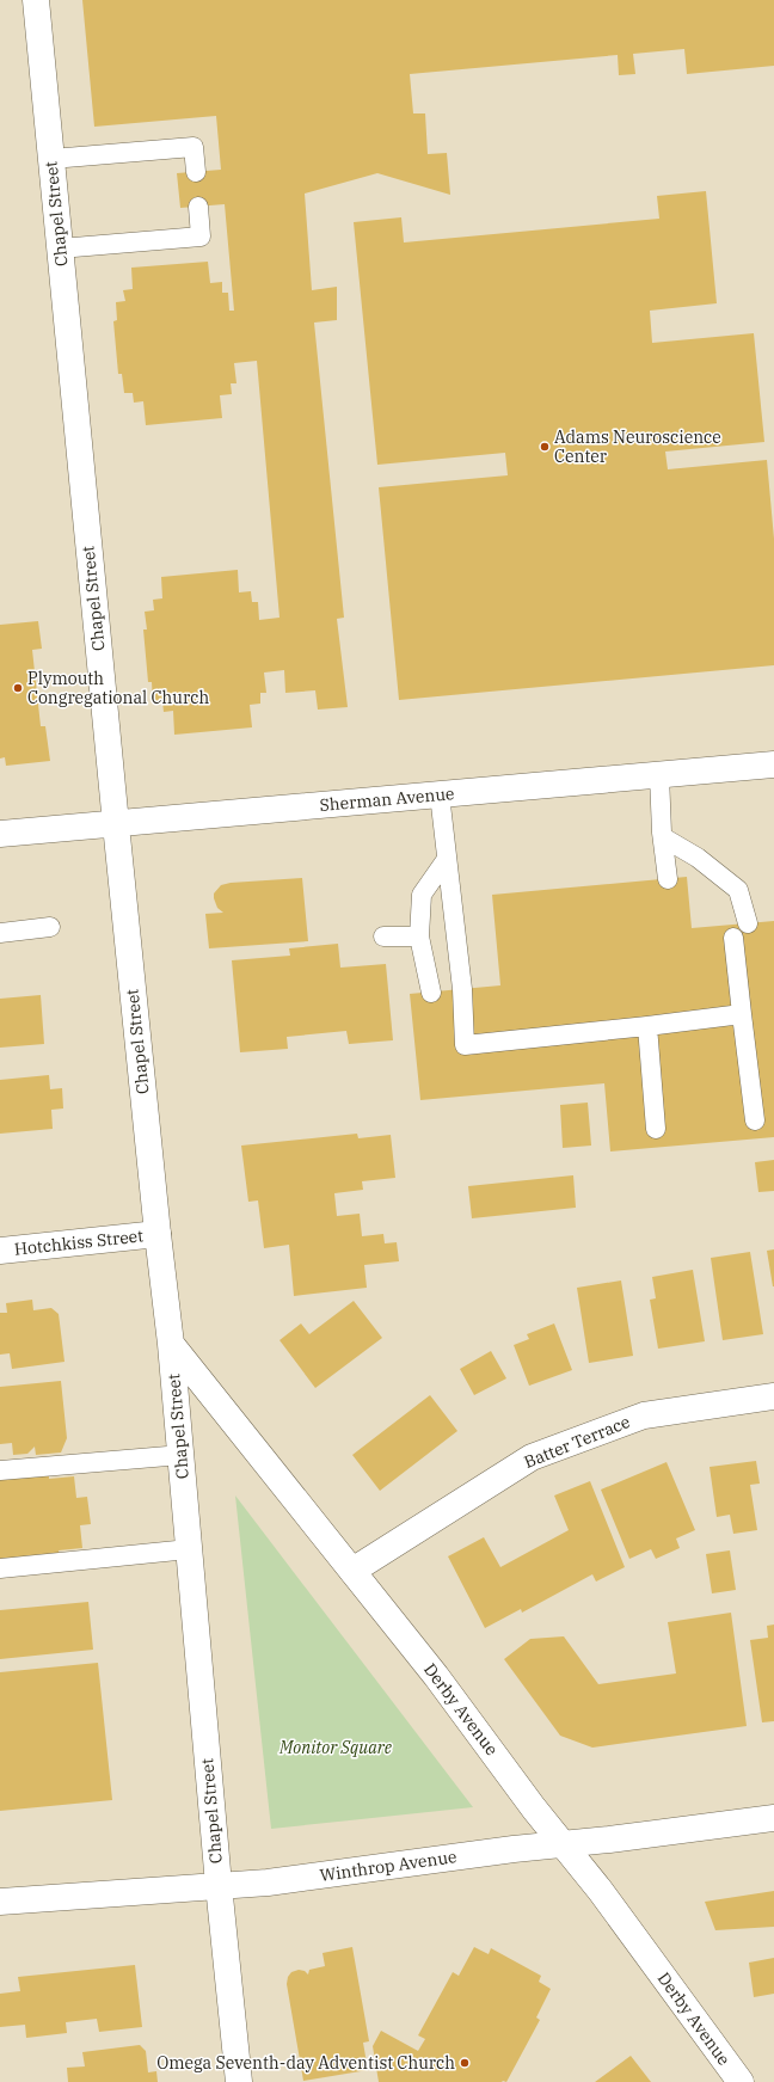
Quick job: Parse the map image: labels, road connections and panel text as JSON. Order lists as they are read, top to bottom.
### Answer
{
  "streets": {
    "main road": [
      "Chapel Street",
      "Sherman Avenue",
      "Hotchkiss Street",
      "Batter Terrace",
      "Derby Avenue",
      "Winthrop Avenue"
    ]
  },
  "crossings": [
    ["Chapel Street", "Sherman Avenue"],
    ["Chapel Street", "Hotchkiss Street"],
    ["Chapel Street", "Derby Avenue"],
    ["Chapel Street", "Winthrop Avenue"],
    ["Batter Terrace", "Derby Avenue"],
    ["Derby Avenue", "Winthrop Avenue"]
  ],
  "parks": ["Monitor Square"],
  "places": ["Adams Neuroscience Center", "Plymouth Congregational Church", "Omega Seventh-day Adventist Church"]
}
